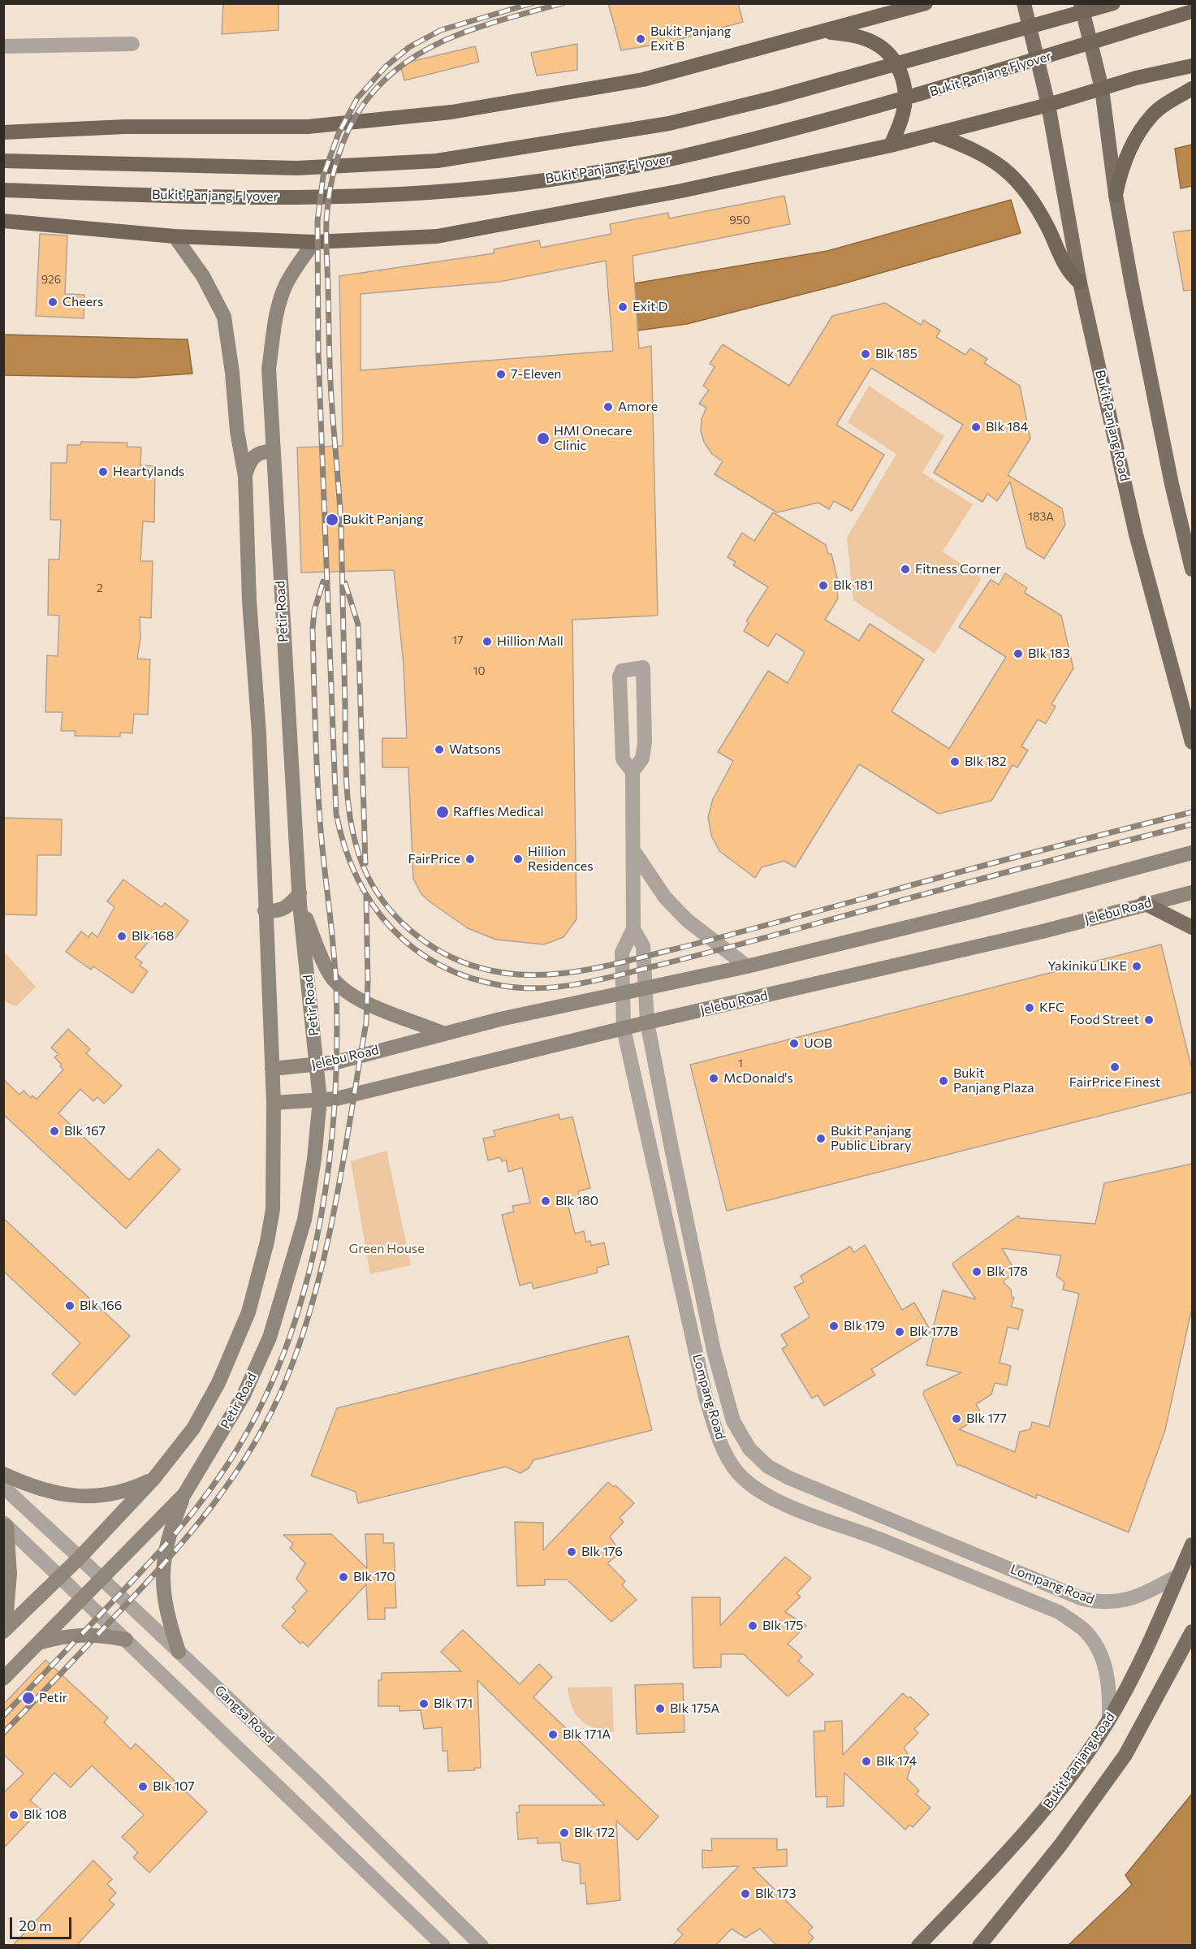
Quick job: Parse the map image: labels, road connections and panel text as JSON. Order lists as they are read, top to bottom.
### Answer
{
  "streets": {
    "highway": ["Bukit Panjang Flyover"],
    "main road": ["Bukit Panjang Road", "Petir Road", "Jelebu Road"],
    "street": ["Lompang Road", "Gangsa Road"]
  },
  "crossings": [
    ["Bukit Panjang Road", "Lompang Road"],
    ["Petir Road", "Jelebu Road"],
    ["Petir Road", "Gangsa Road"],
    ["Jelebu Road", "Lompang Road"]
  ],
  "parks": ["Green House"],
  "places": [
    "Bukit Panjang Exit B",
    "Cheers",
    "Exit D",
    "Blk 185",
    "7-Eleven",
    "Amore",
    "Blk 184",
    "HMI Onecare Clinic",
    "Heartylands",
    "Bukit Panjang",
    "Fitness Corner",
    "Blk 181",
    "Hillion Mall",
    "Blk 183",
    "Watsons",
    "Blk 182",
    "Raffles Medical",
    "FairPrice",
    "Hillion Residences",
    "Blk 168",
    "Yakiniku LIKE",
    "KFC",
    "Food Street",
    "UOB",
    "FairPrice Finest",
    "McDonald's",
    "Bukit Panjang Plaza",
    "Blk 167",
    "Bukit Panjang Public Library",
    "Blk 180",
    "Blk 178",
    "Blk 166",
    "Blk 179",
    "Blk 177B",
    "Blk 177",
    "Blk 176",
    "Blk 170",
    "Blk 175",
    "Petir",
    "Blk 171",
    "Blk 175A",
    "Blk 171A",
    "Blk 174",
    "Blk 107",
    "Blk 108",
    "Blk 172",
    "Blk 173"
  ],
  "house_numbers": [
    "950",
    "926",
    "183A",
    "2",
    "17",
    "10",
    "1"
  ],
  "scale_bar": "20 m"
}
